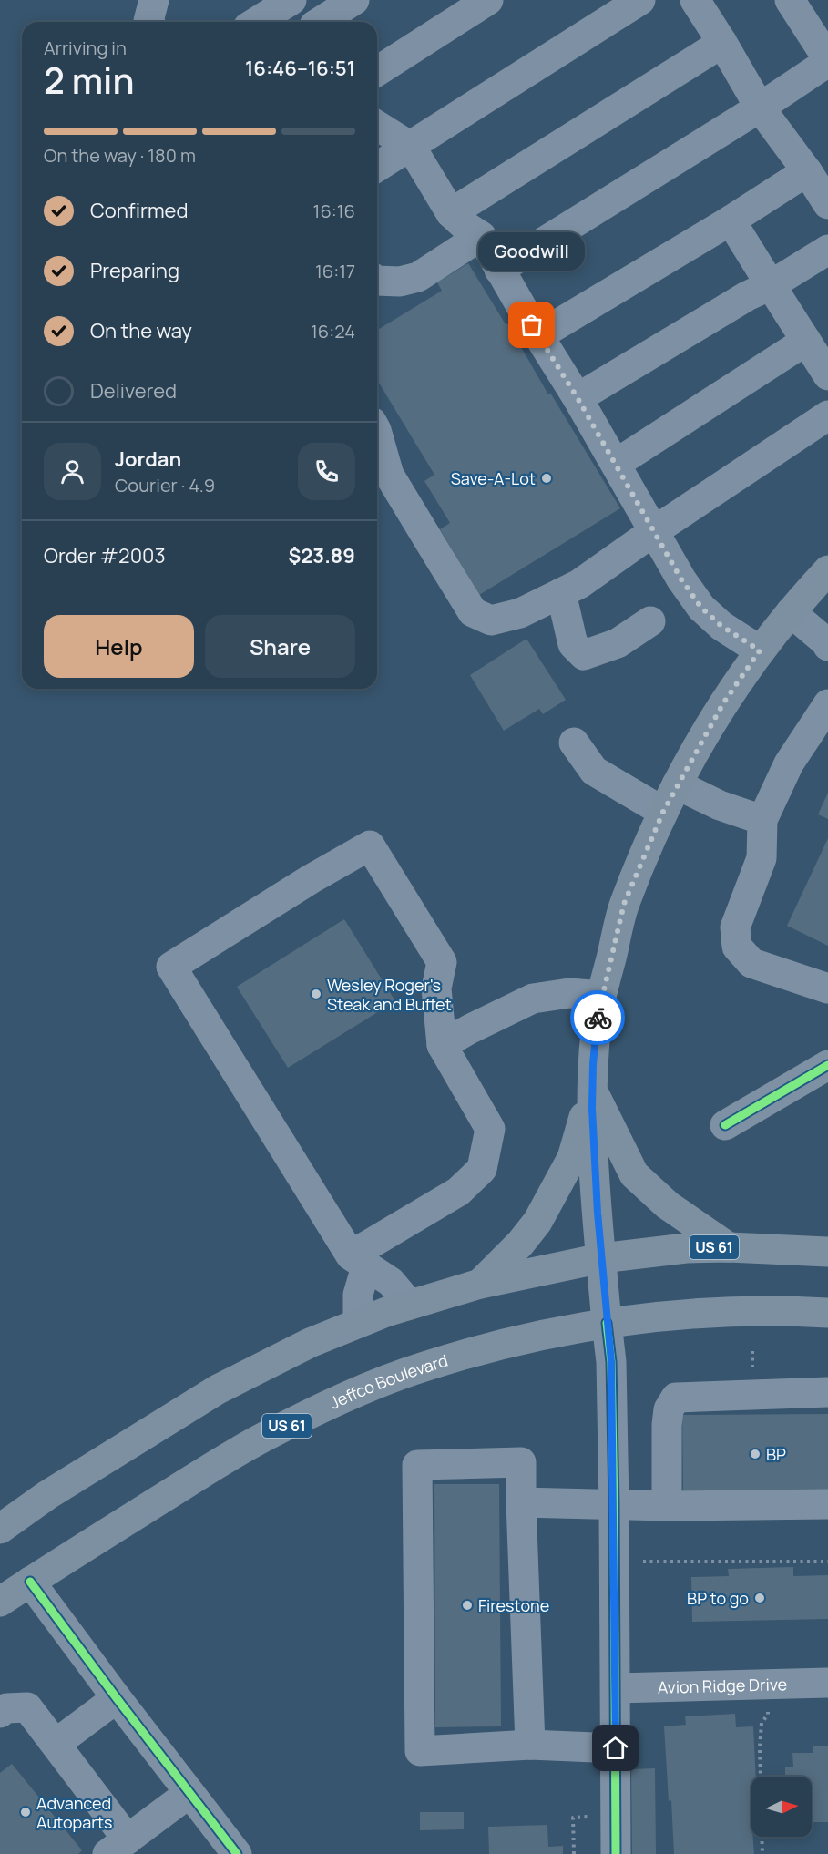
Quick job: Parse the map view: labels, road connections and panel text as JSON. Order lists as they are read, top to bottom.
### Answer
{
  "streets": {
    "main road": ["US 61", "Jeffco Boulevard"],
    "street": ["Avion Ridge Drive"]
  },
  "places": [
    "Goodwill",
    "Save-A-Lot",
    "Wesley Roger's Steak and Buffet",
    "BP",
    "BP to go",
    "Firestone",
    "Advanced Autoparts"
  ],
  "north": "right",
  "page": {
    "heading": ["2 min", "Arriving in", "16:46–16:51"],
    "panel": [
      "Jordan",
      "Courier · 4.9",
      "Order #2003",
      "$23.89"
    ],
    "bar": "On the way · 180 m",
    "list": [
      ["Confirmed", "16:16"],
      ["Preparing", "16:17"],
      ["On the way", "16:24"],
      "Delivered"
    ],
    "bubble": "Goodwill",
    "buttons": ["Help", "Share"]
  }
}
